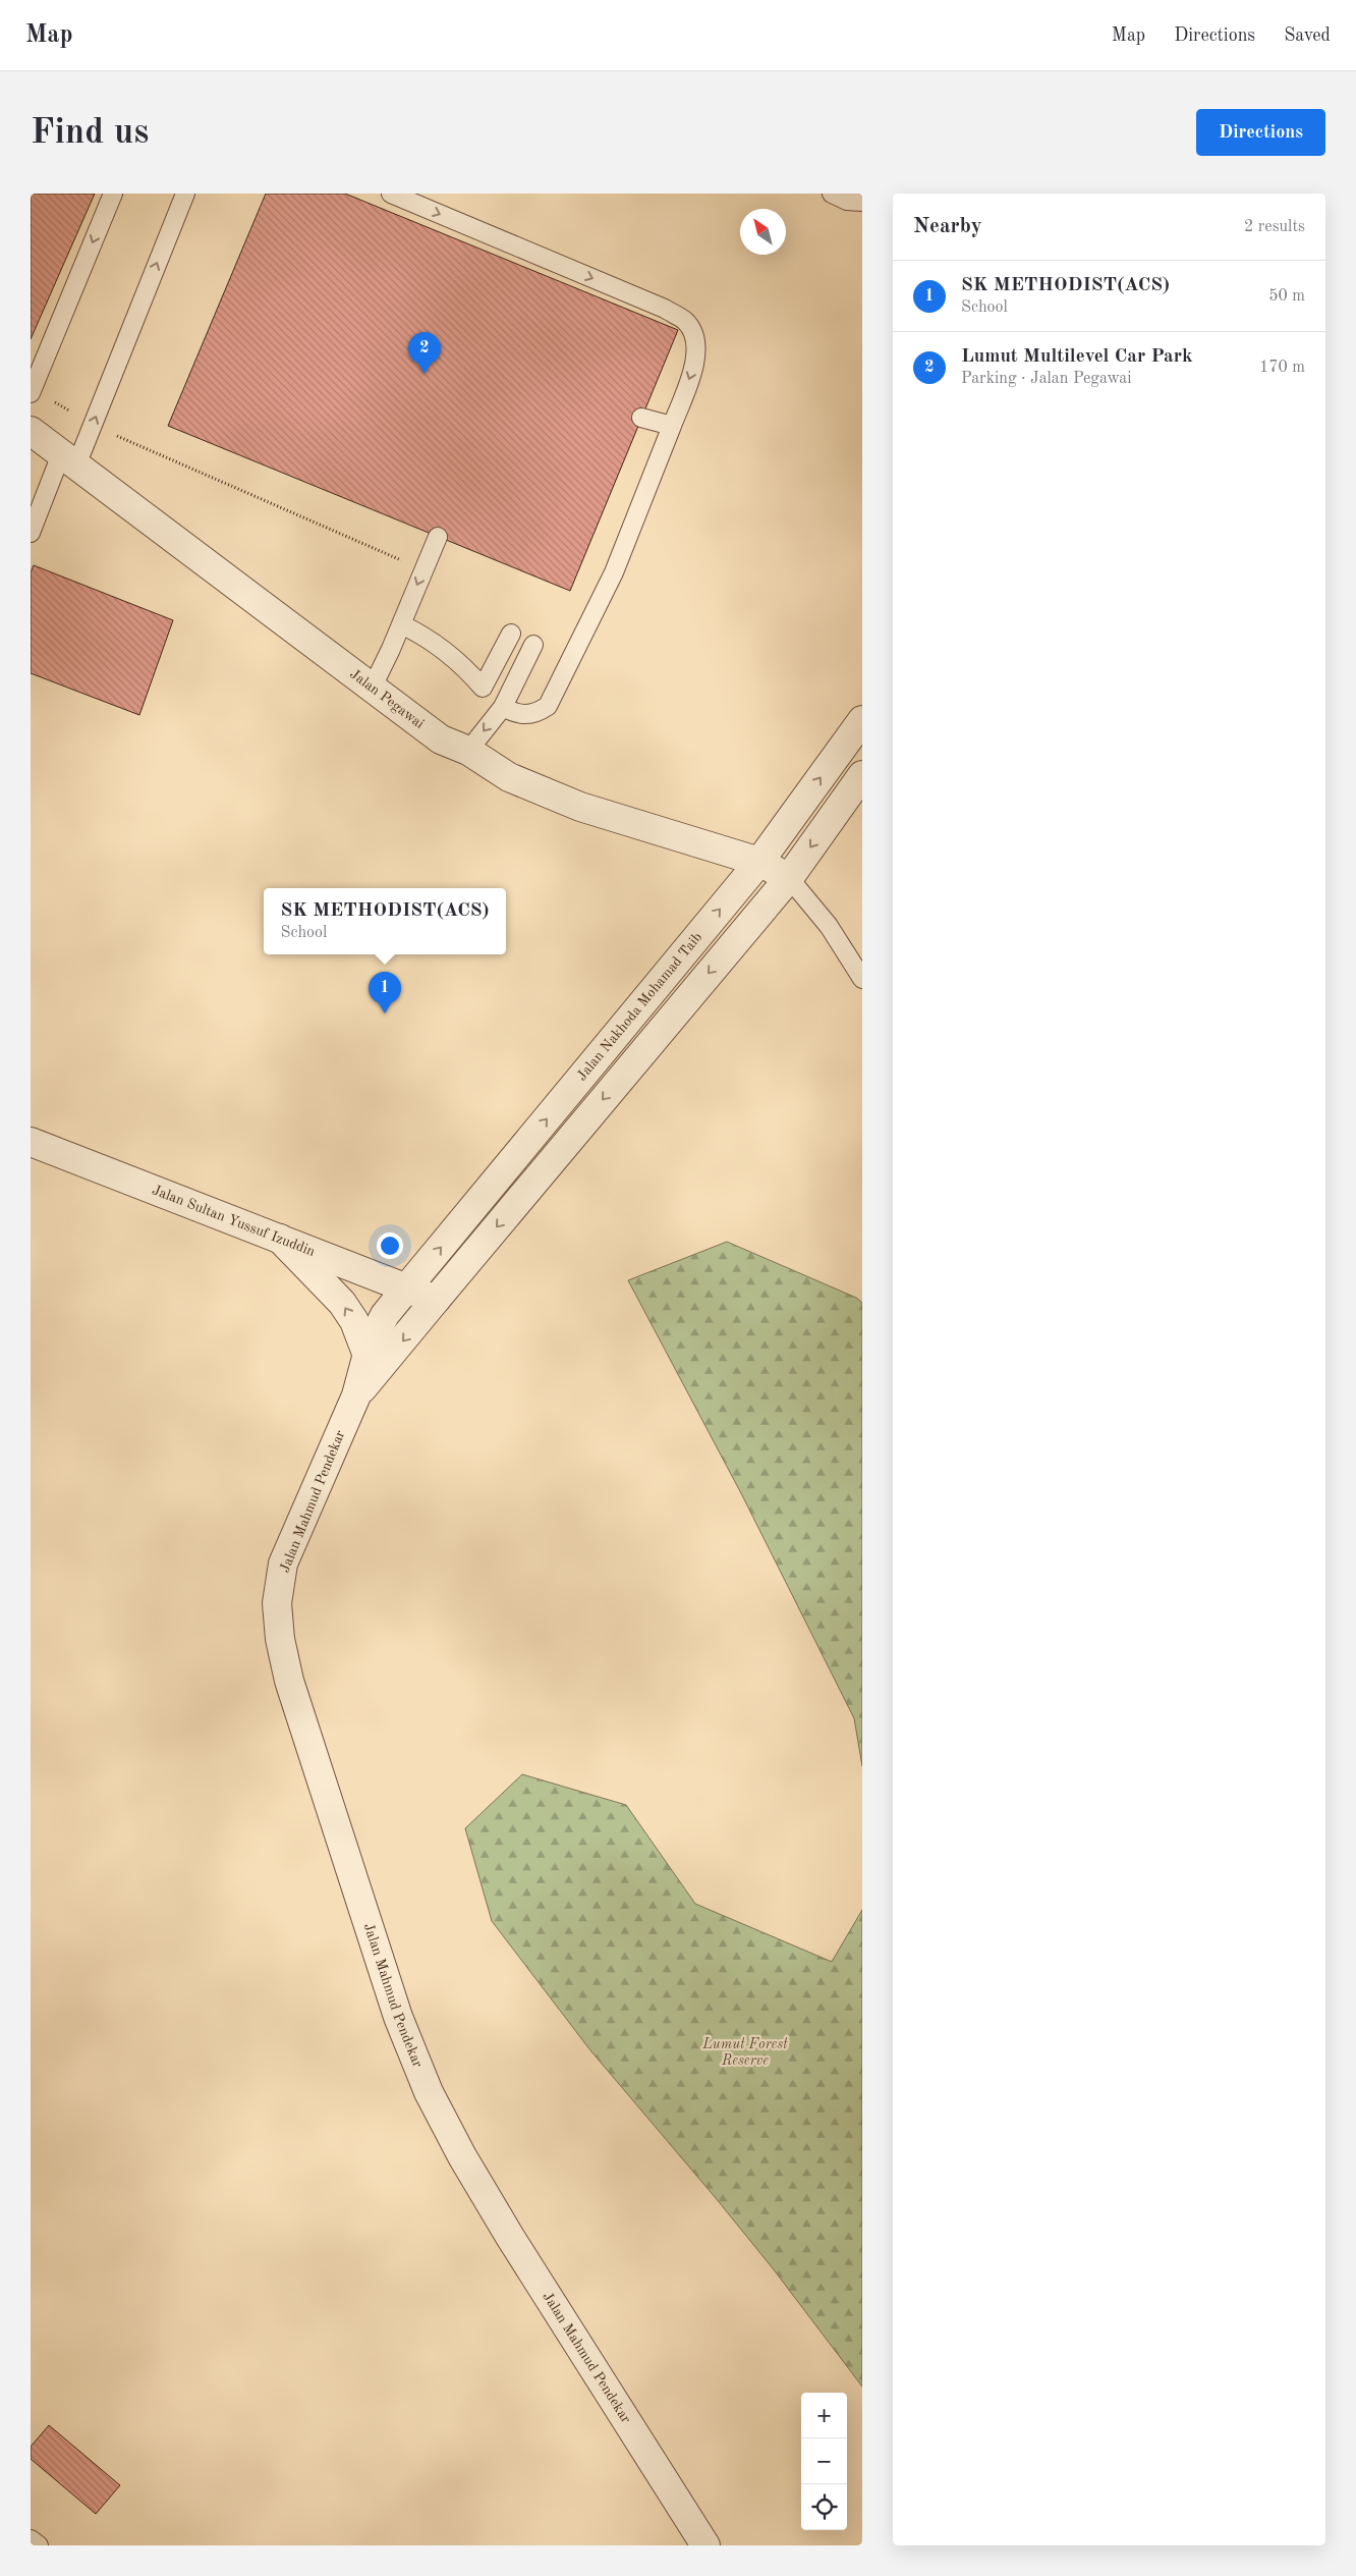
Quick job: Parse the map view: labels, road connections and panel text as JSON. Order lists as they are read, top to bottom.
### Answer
{
  "streets": {
    "street": [
      "Jalan Pegawai",
      "Jalan Nakhoda Mohamad Taib",
      "Jalan Sultan Yussuf Izuddin",
      "Jalan Mahmud Pendekar"
    ]
  },
  "crossings": [
    ["Jalan Pegawai", "Jalan Nakhoda Mohamad Taib"],
    ["Jalan Nakhoda Mohamad Taib", "Jalan Sultan Yussuf Izuddin"],
    ["Jalan Nakhoda Mohamad Taib", "Jalan Mahmud Pendekar"],
    ["Jalan Sultan Yussuf Izuddin", "Jalan Mahmud Pendekar"]
  ],
  "parks": ["Lumut Forest Reserve"],
  "north": "top left",
  "page": {
    "header": "Map",
    "nav": ["Map", "Directions", "Saved"],
    "buttons": "Directions",
    "title": "Find us",
    "heading": ["Nearby", "2 results"],
    "list": [
      {
        "mark": "1",
        "name": "SK METHODIST(ACS)",
        "note": "School",
        "value": "50 m"
      },
      {
        "mark": "2",
        "name": "Lumut Multilevel Car Park",
        "note": "Parking · Jalan Pegawai",
        "value": "170 m"
      }
    ],
    "pins": ["2", "1"],
    "popup": ["SK METHODIST(ACS)", "School"],
    "map_buttons": ["+", "−"]
  }
}
